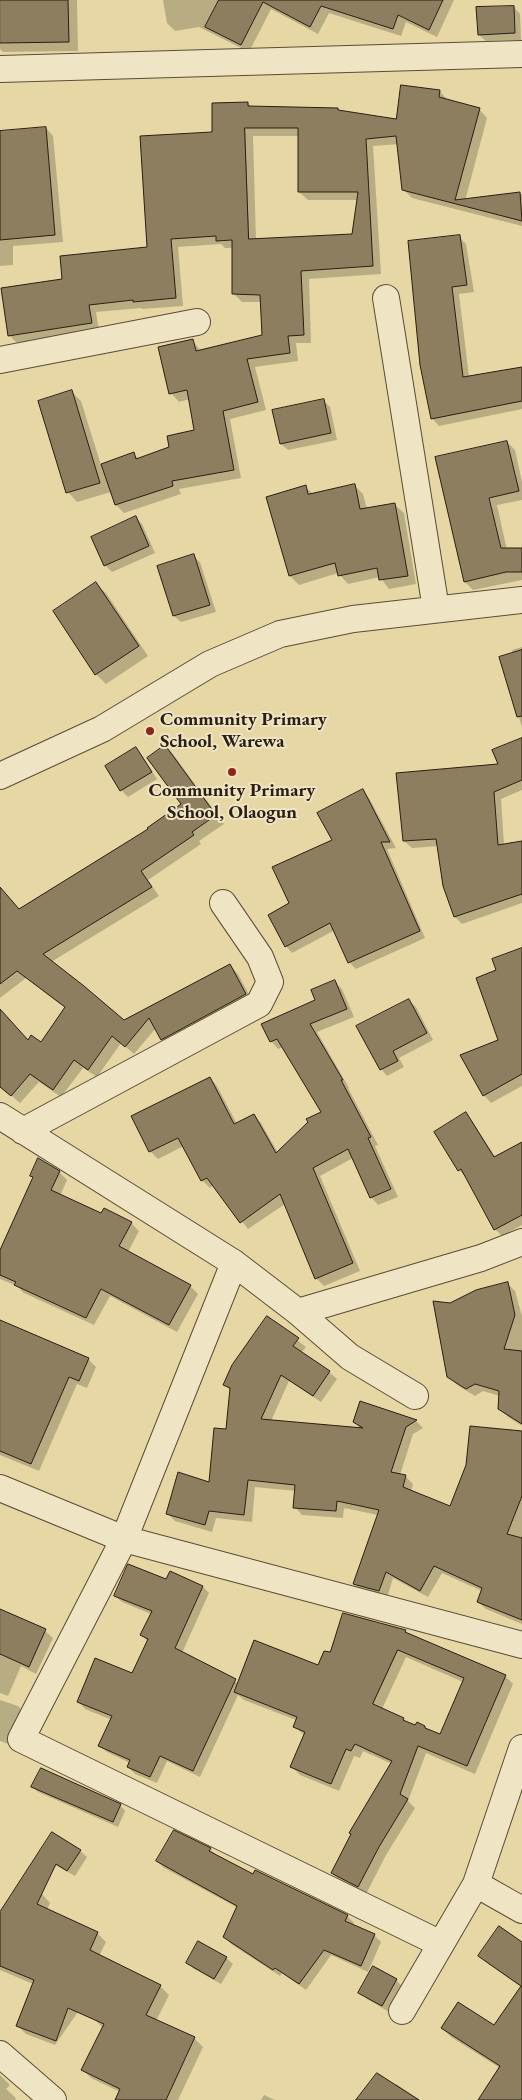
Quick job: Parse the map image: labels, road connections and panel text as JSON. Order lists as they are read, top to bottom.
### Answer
{
  "places": ["Community Primary School, Warewa", "Community Primary School, Olaogun"]
}
